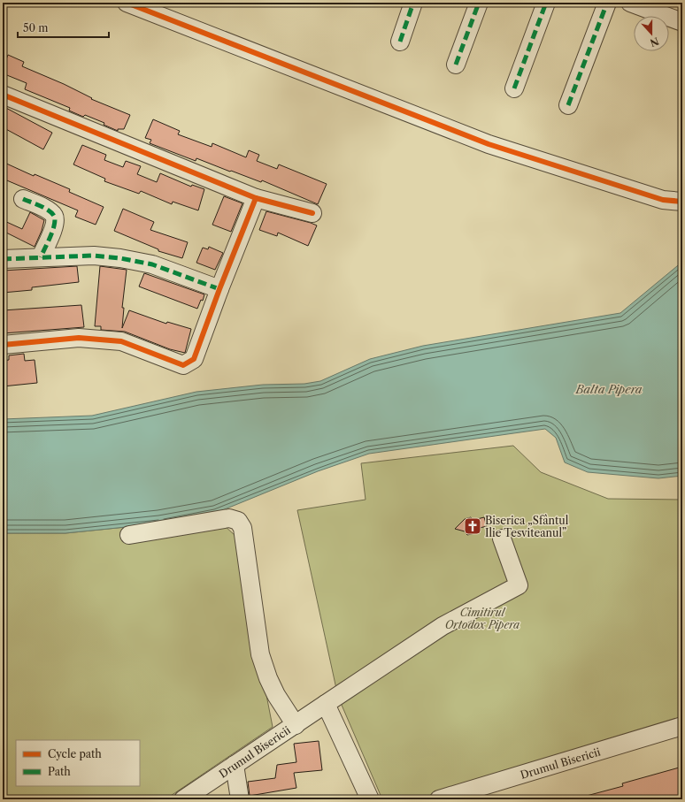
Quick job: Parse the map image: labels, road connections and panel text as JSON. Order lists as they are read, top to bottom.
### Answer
{
  "streets": {
    "street": ["Drumul Bisericii"]
  },
  "water": ["Balta Pipera"],
  "parks": ["Cimitirul Ortodox Pipera"],
  "places": {
    "church": ["Biserica „Sfântul Ilie Tesviteanul”"]
  },
  "legend": ["Cycle path", "Path"],
  "scale_bar": "50 m",
  "north": "bottom"
}
